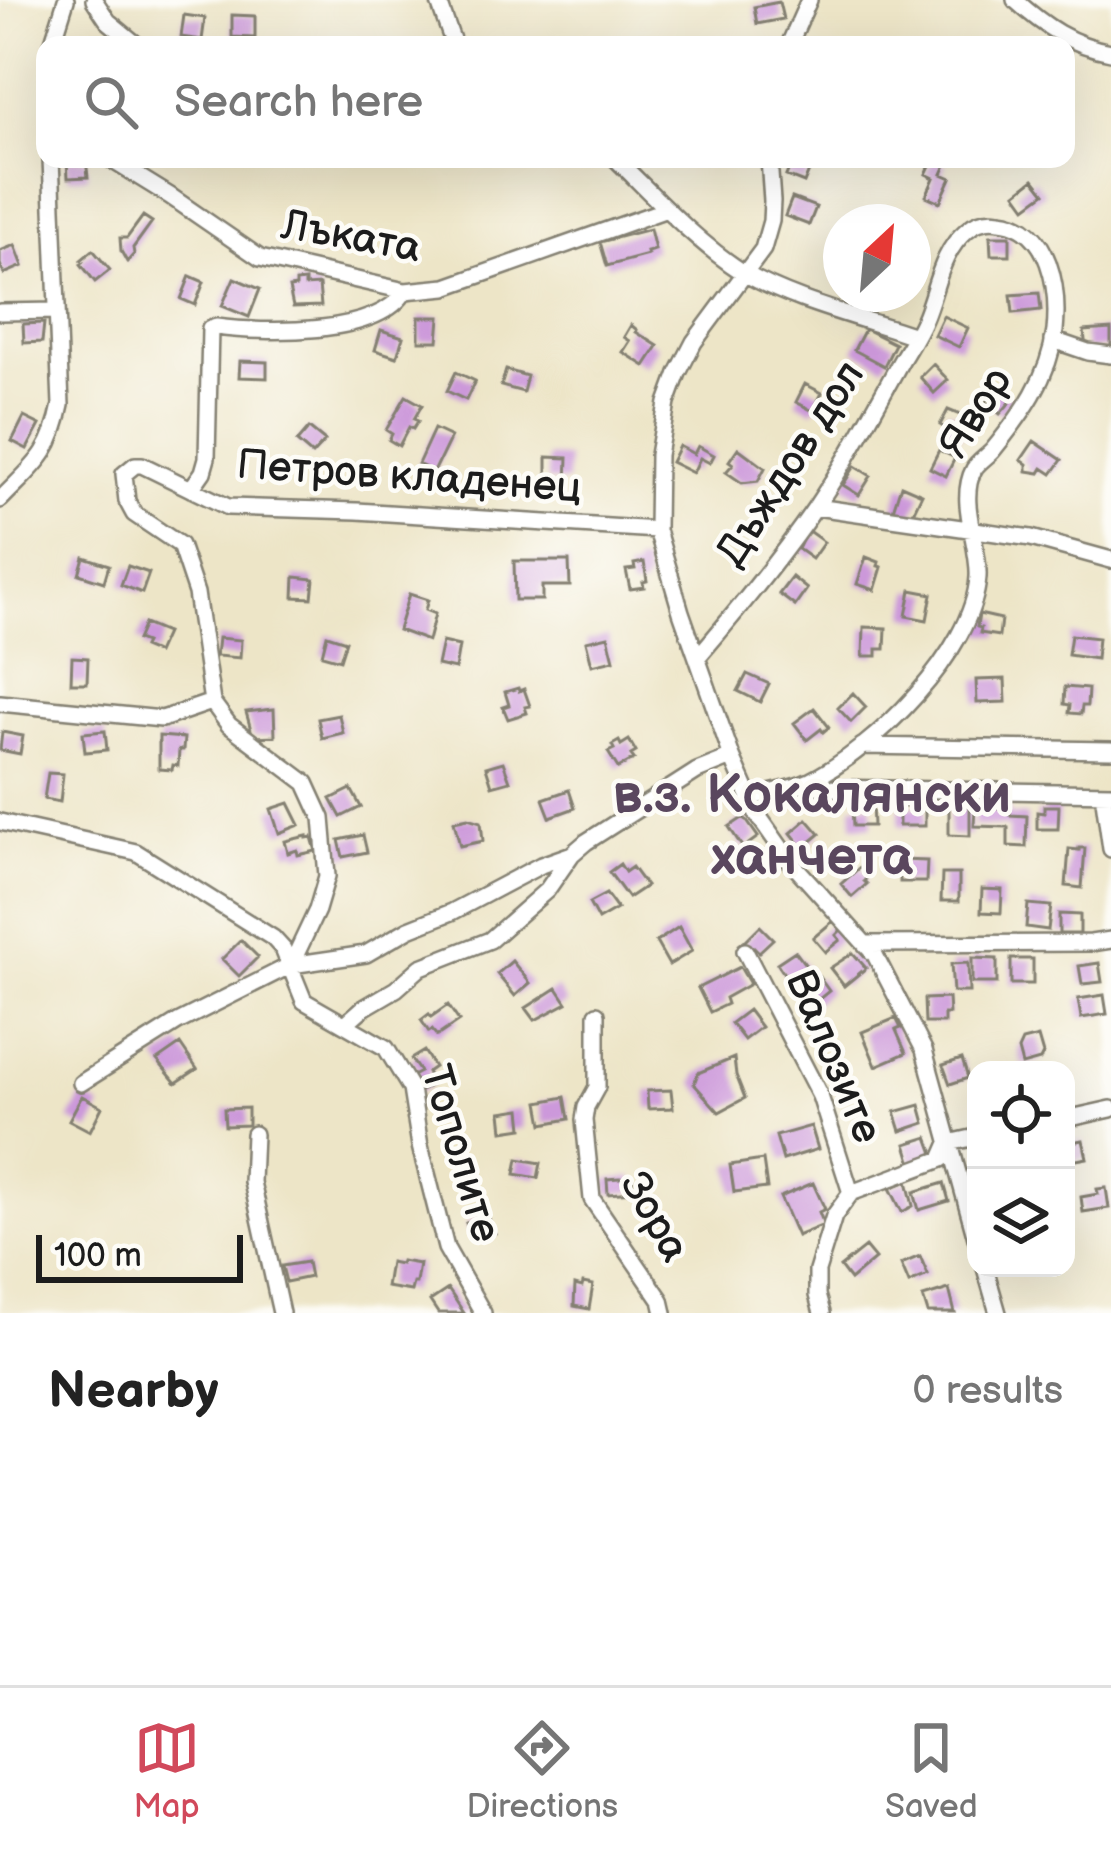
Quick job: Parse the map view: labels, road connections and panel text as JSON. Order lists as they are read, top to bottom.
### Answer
{
  "streets": {
    "street": [
      "Лъката",
      "Явор",
      "Дъждов дол",
      "Петров кладенец",
      "Валозите",
      "Тополите",
      "Зора"
    ]
  },
  "crossings": [
    ["Явор", "Дъждов дол"]
  ],
  "districts": ["в.з. Кокалянски ханчета"],
  "scale_bar": "100 m",
  "north": "top right",
  "page": {
    "search": "Search here",
    "scale": "100 m",
    "heading": ["Nearby", "0 results"],
    "nav": ["Map", "Directions", "Saved"]
  }
}
